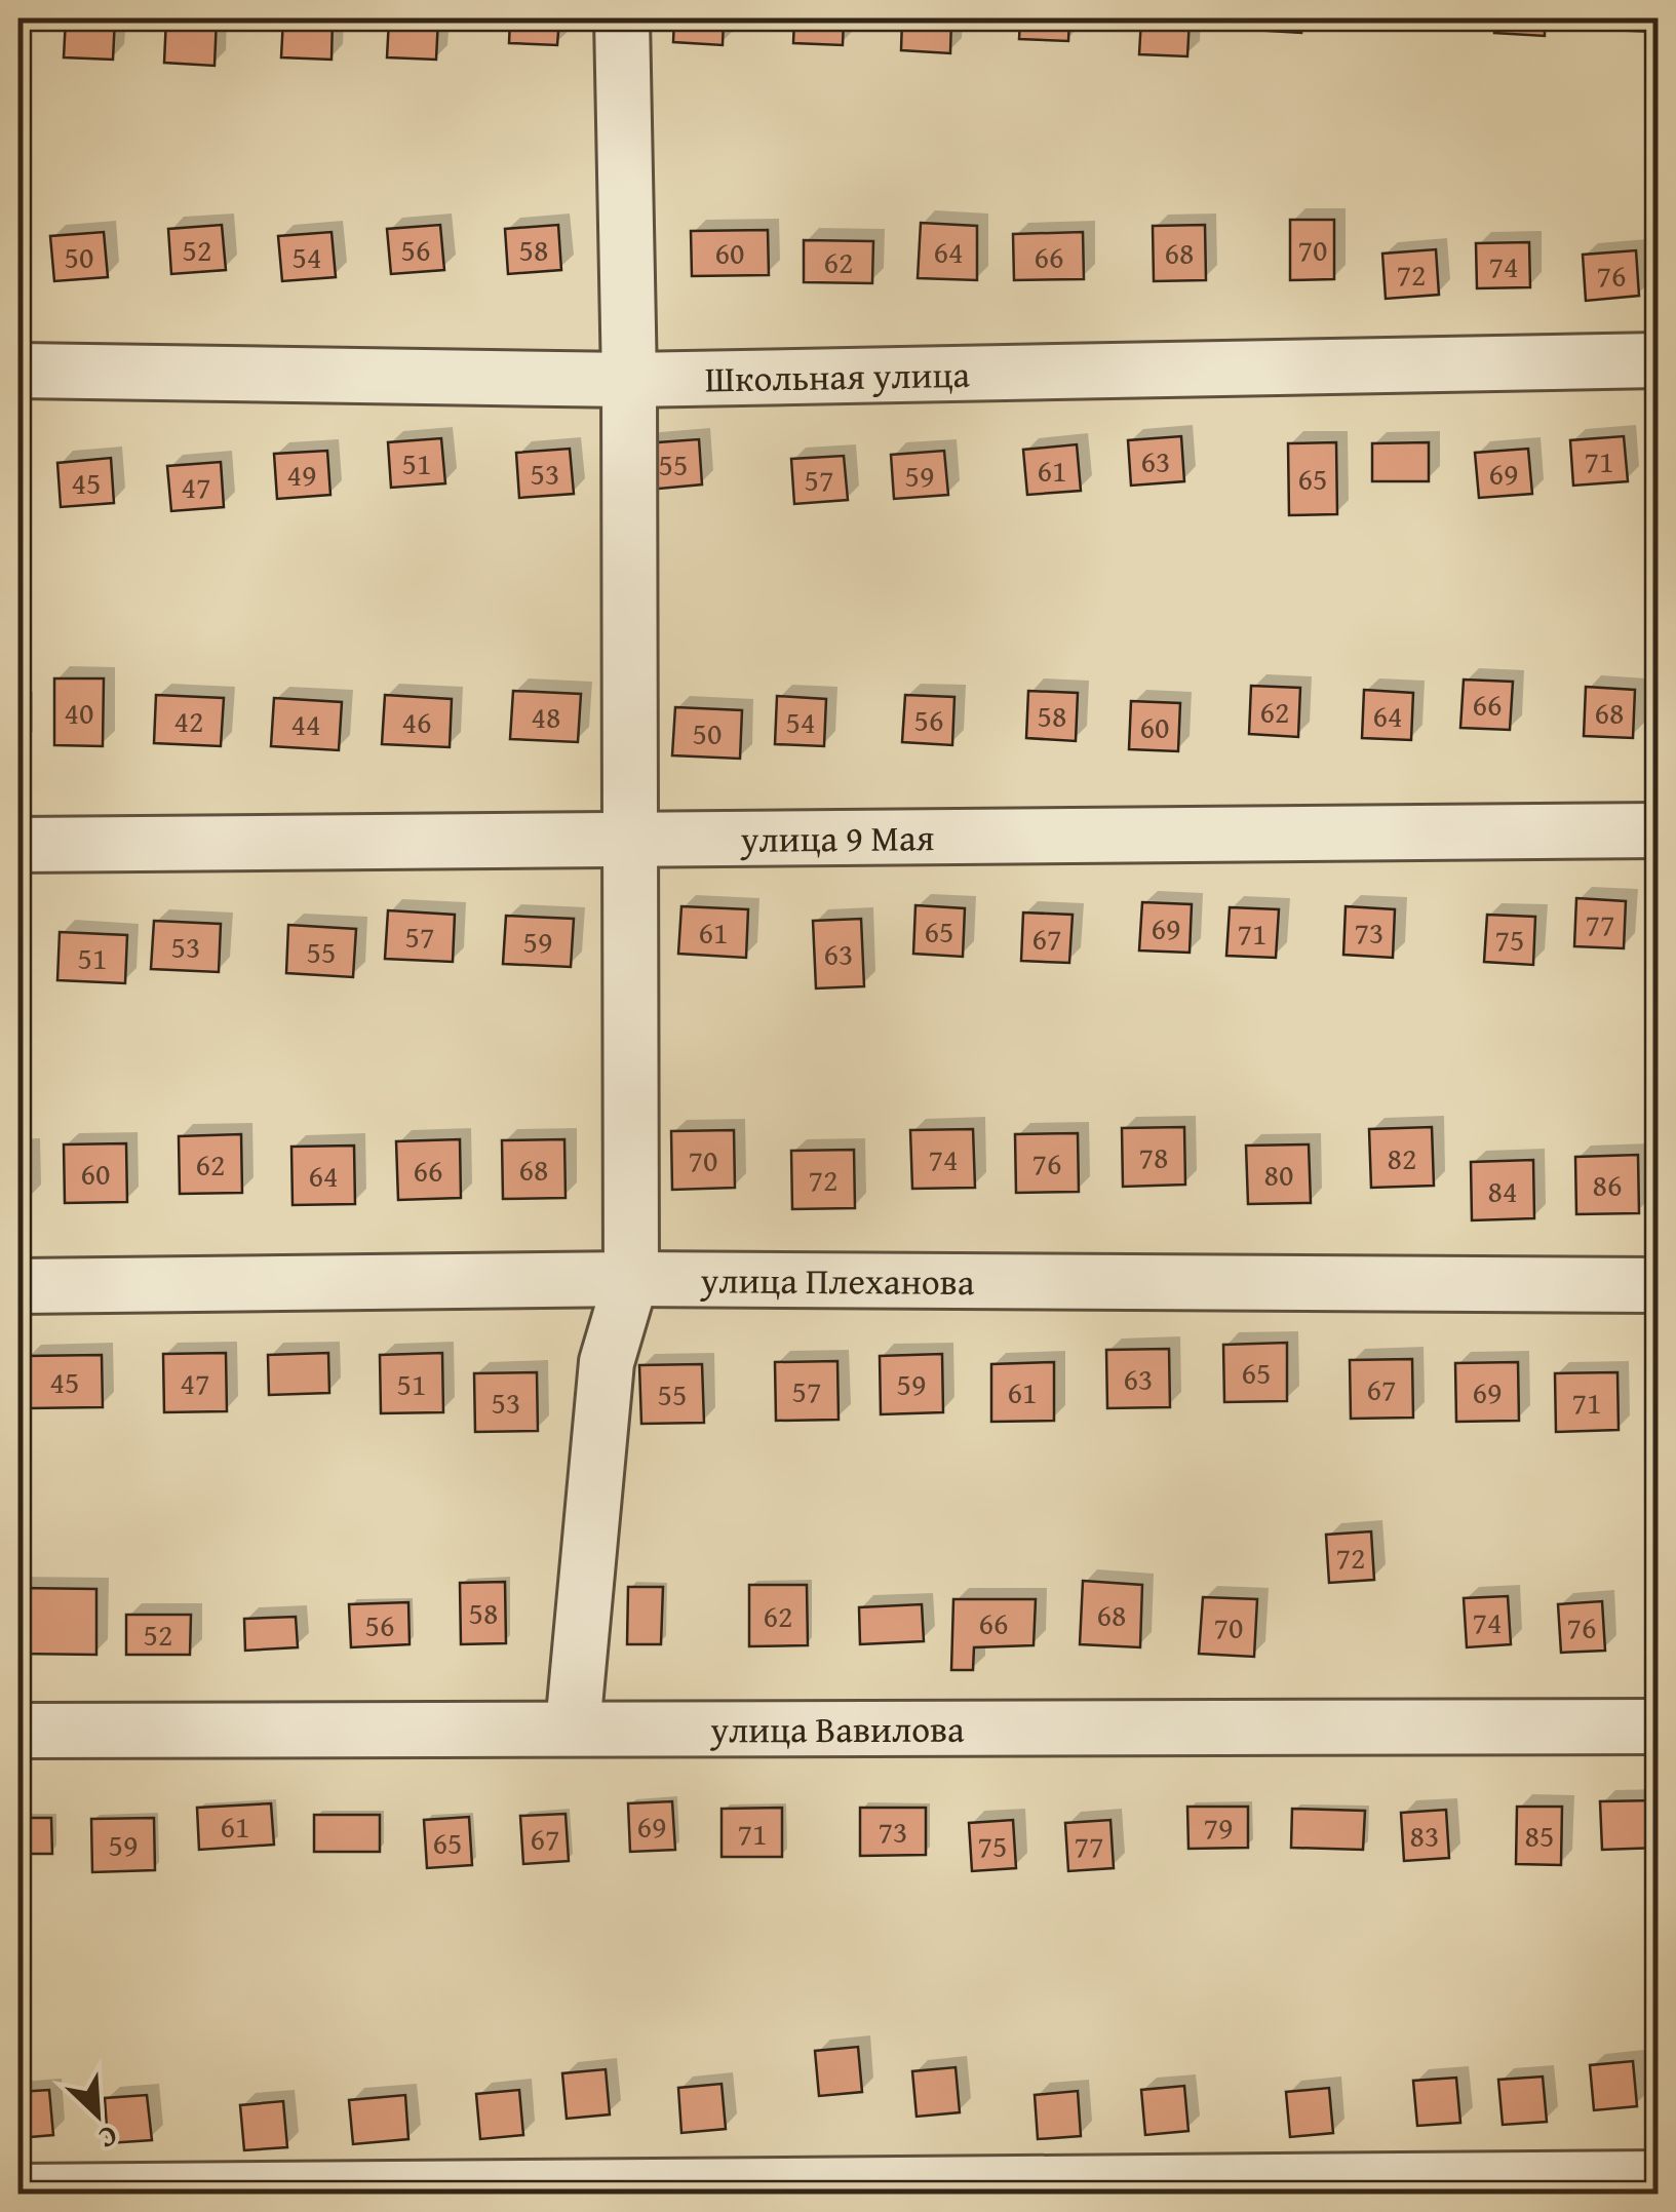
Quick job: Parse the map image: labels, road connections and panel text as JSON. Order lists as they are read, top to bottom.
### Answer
{
  "streets": {
    "street": [
      "Школьная улица",
      "улица 9 Мая",
      "улица Плеханова",
      "улица Вавилова"
    ]
  },
  "house_numbers": [
    "52",
    "56",
    "58",
    "70",
    "64",
    "60",
    "68",
    "50",
    "54",
    "66",
    "62",
    "74",
    "72",
    "76",
    "63",
    "71",
    "51",
    "55",
    "61",
    "53",
    "69",
    "49",
    "59",
    "65",
    "57",
    "45",
    "47",
    "66",
    "62",
    "40",
    "68",
    "58",
    "64",
    "48",
    "56",
    "42",
    "46",
    "54",
    "44",
    "60",
    "50",
    "77",
    "69",
    "65",
    "61",
    "73",
    "71",
    "57",
    "67",
    "75",
    "59",
    "53",
    "55",
    "63",
    "51",
    "78",
    "82",
    "74",
    "70",
    "76",
    "62",
    "68",
    "66",
    "60",
    "80",
    "64",
    "72",
    "86",
    "84",
    "65",
    "63",
    "45",
    "47",
    "51",
    "59",
    "67",
    "57",
    "61",
    "69",
    "55",
    "53",
    "71",
    "72",
    "58",
    "68",
    "62",
    "74",
    "66",
    "56",
    "70",
    "76",
    "52",
    "61",
    "69",
    "79",
    "73",
    "71",
    "83",
    "85",
    "67",
    "65",
    "59",
    "75",
    "77"
  ],
  "north": "bottom right"
}
